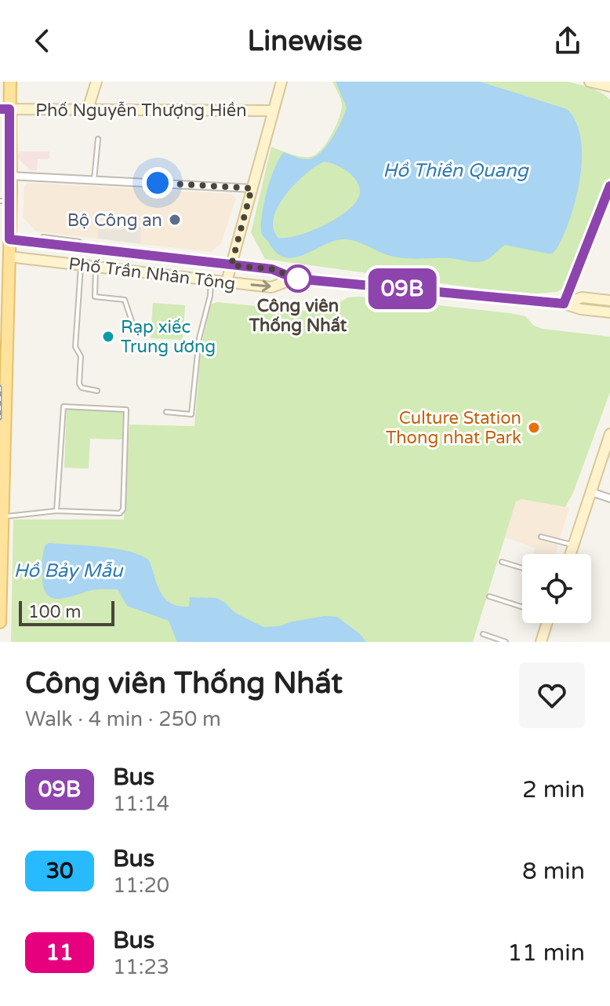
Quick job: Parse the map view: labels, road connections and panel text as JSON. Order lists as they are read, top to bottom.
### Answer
{
  "streets": {
    "street": ["Phố Nguyễn Thượng Hiền", "Phố Trần Nhân Tông"]
  },
  "water": ["Hồ Thiền Quang", "Hồ Bảy Mẫu"],
  "places": [
    "Bộ Công an",
    "Công viên Thống Nhất",
    "Rạp xiếc Trung ương",
    "Culture Station Thong nhat Park"
  ],
  "lines": ["bus line 09B"],
  "scale_bar": "100 m",
  "page": {
    "header": "Linewise",
    "on_map": "09B",
    "scale": "100 m",
    "heading": ["Công viên Thống Nhất", "Walk · 4 min · 250 m"],
    "list": [
      {
        "mark": "09B",
        "name": "Bus",
        "note": "11:14",
        "value": "2 min"
      },
      {
        "mark": "30",
        "name": "Bus",
        "note": "11:20",
        "value": "8 min"
      },
      {
        "mark": "11",
        "name": "Bus",
        "note": "11:23",
        "value": "11 min"
      }
    ]
  }
}
